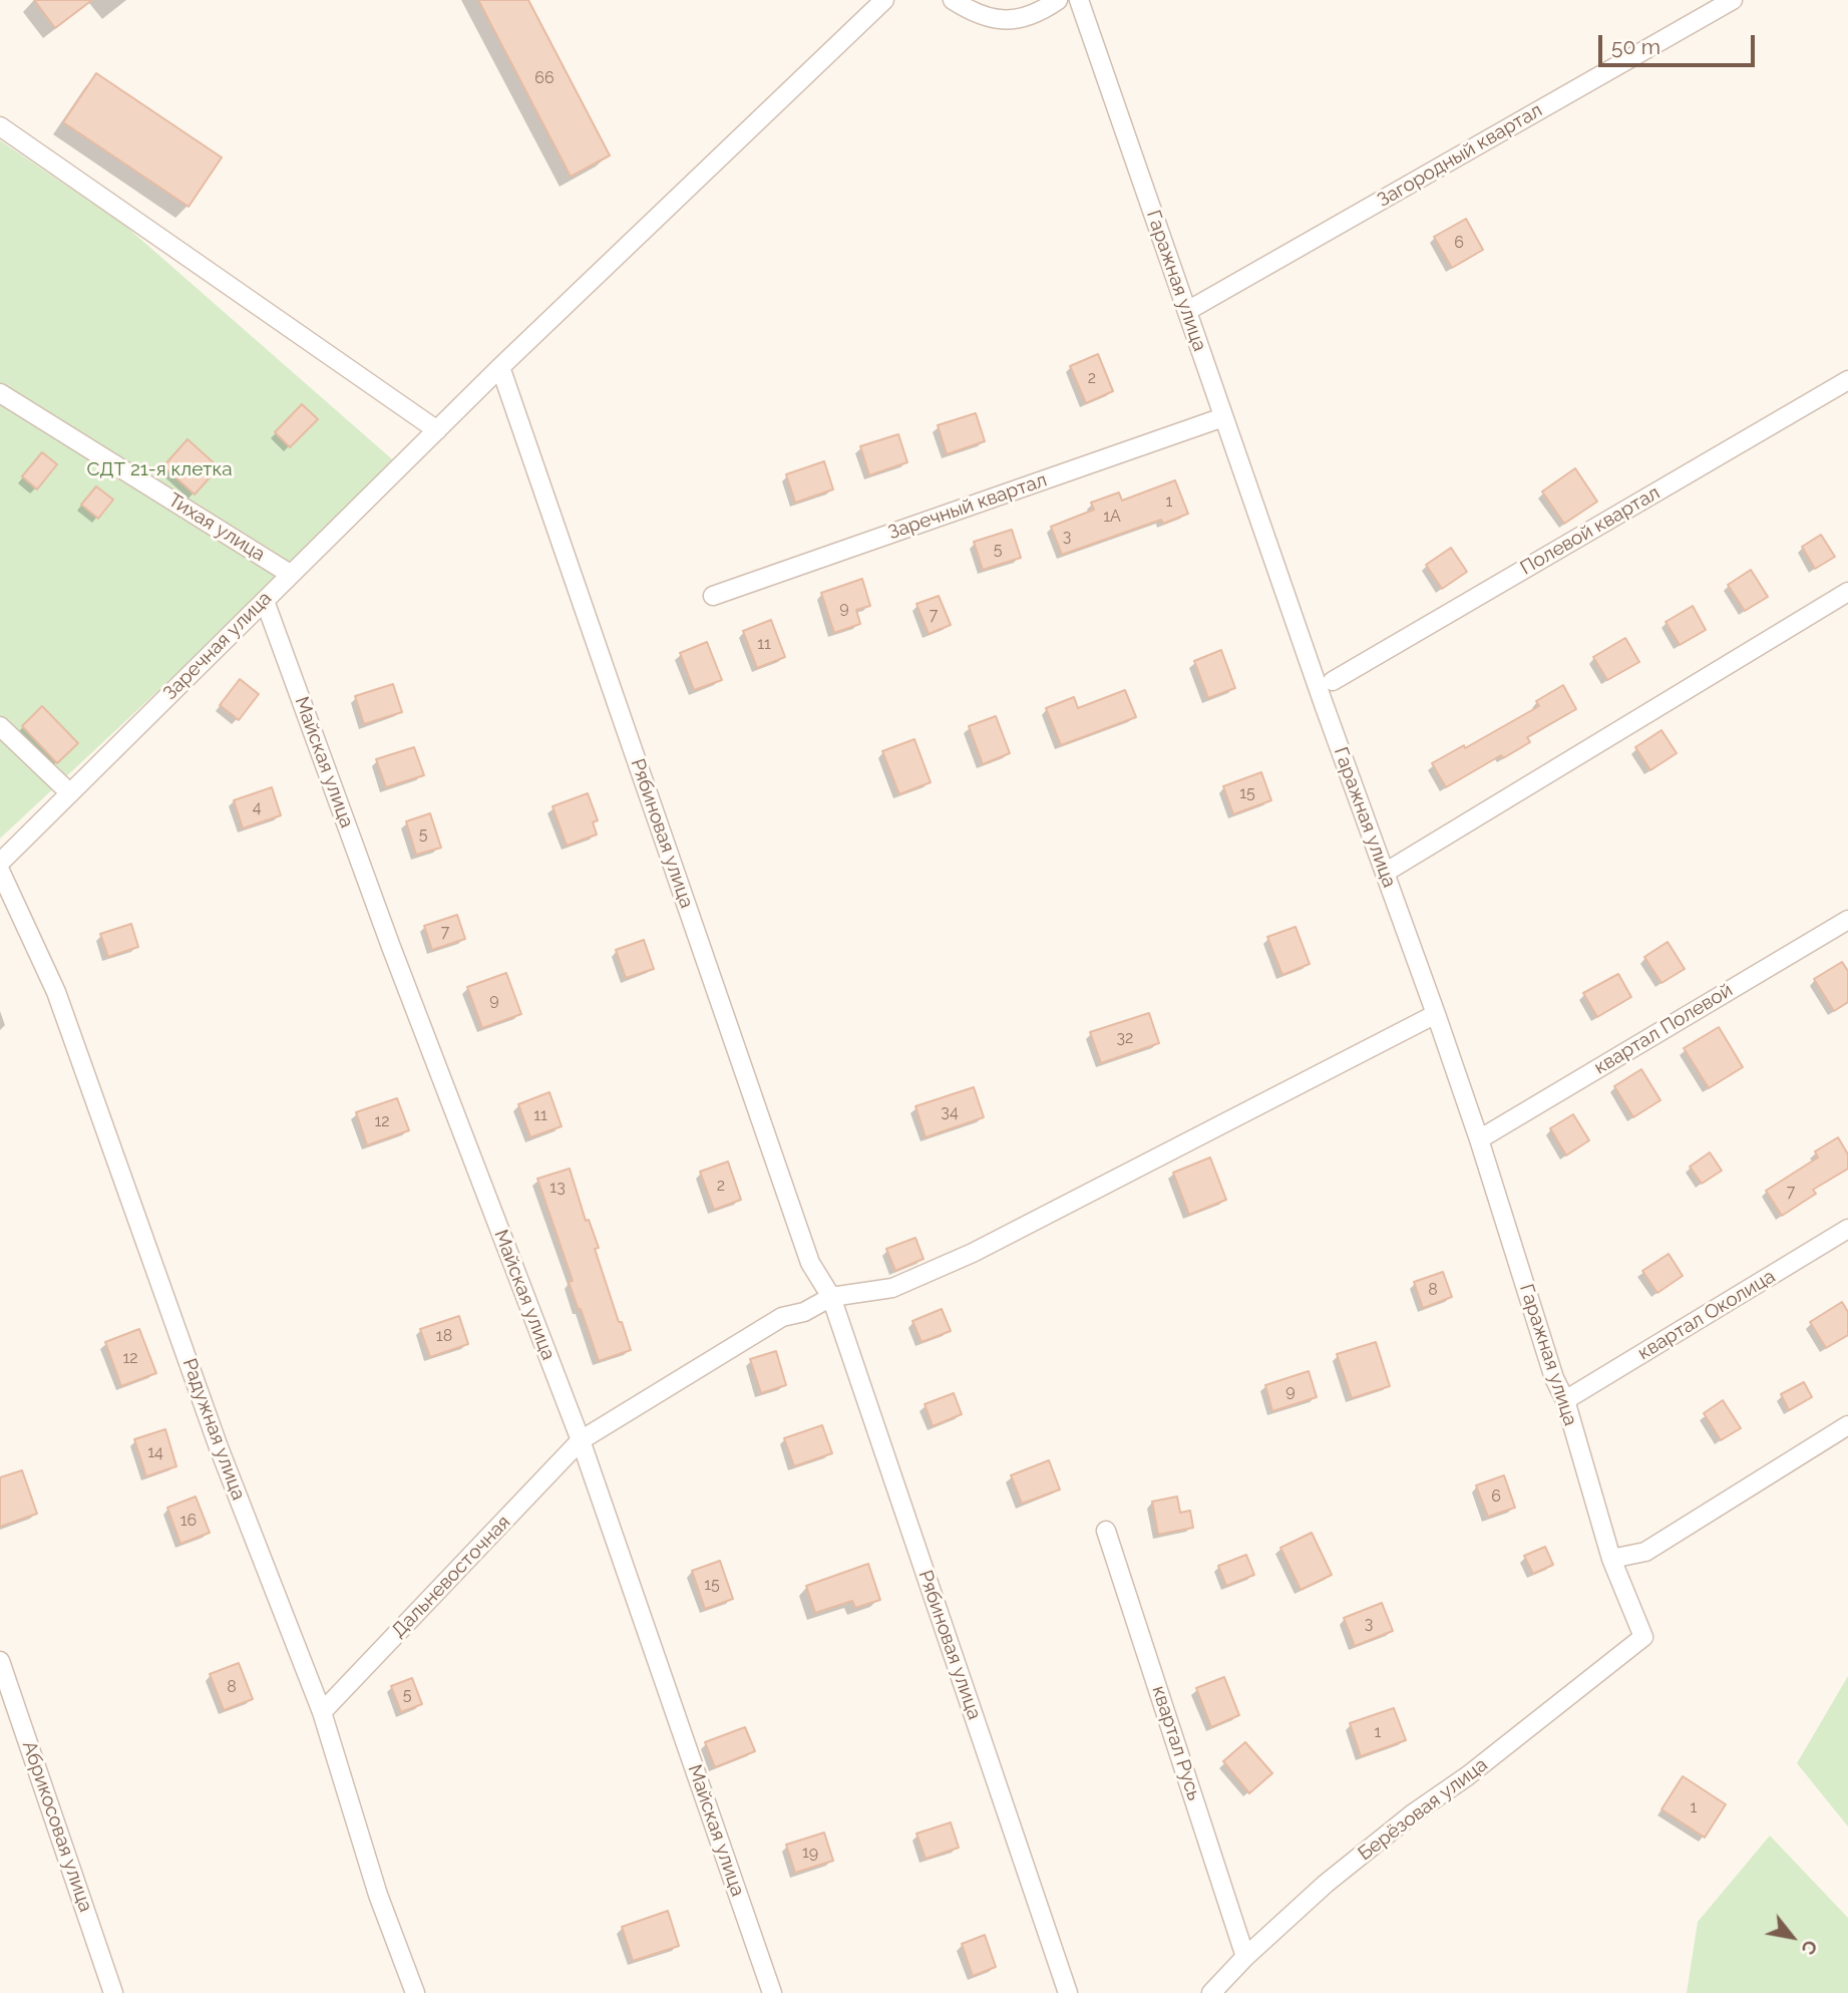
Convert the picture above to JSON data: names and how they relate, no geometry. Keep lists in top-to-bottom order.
{
  "streets": {
    "street": [
      "Загородный квартал",
      "Гаражная улица",
      "Заречный квартал",
      "Тихая улица",
      "Полевой квартал",
      "Заречная улица",
      "Майская улица",
      "Рябиновая улица",
      "квартал Полевой",
      "квартал Околица",
      "Радужная улица",
      "Дальневосточная",
      "квартал Русь",
      "Берёзовая улица",
      "Абрикосовая улица"
    ]
  },
  "crossings": [
    ["Загородный квартал", "Гаражная улица"],
    ["Гаражная улица", "Заречный квартал"],
    ["Гаражная улица", "квартал Полевой"],
    ["Гаражная улица", "квартал Околица"],
    ["Гаражная улица", "Берёзовая улица"],
    ["Тихая улица", "Заречная улица"],
    ["Заречная улица", "Майская улица"],
    ["Заречная улица", "Рябиновая улица"],
    ["Майская улица", "Дальневосточная"],
    ["Радужная улица", "Дальневосточная"],
    ["квартал Русь", "Берёзовая улица"]
  ],
  "parks": ["СДТ 21-я клетка"],
  "house_numbers": [
    "66",
    "6",
    "2",
    "1",
    "1А",
    "3",
    "5",
    "9",
    "7",
    "11",
    "15",
    "4",
    "5",
    "7",
    "9",
    "32",
    "34",
    "11",
    "12",
    "2",
    "13",
    "7",
    "8",
    "18",
    "12",
    "9",
    "14",
    "6",
    "16",
    "15",
    "3",
    "8",
    "5",
    "1",
    "1",
    "19"
  ],
  "scale_bar": "50 m",
  "north": "bottom right"
}
